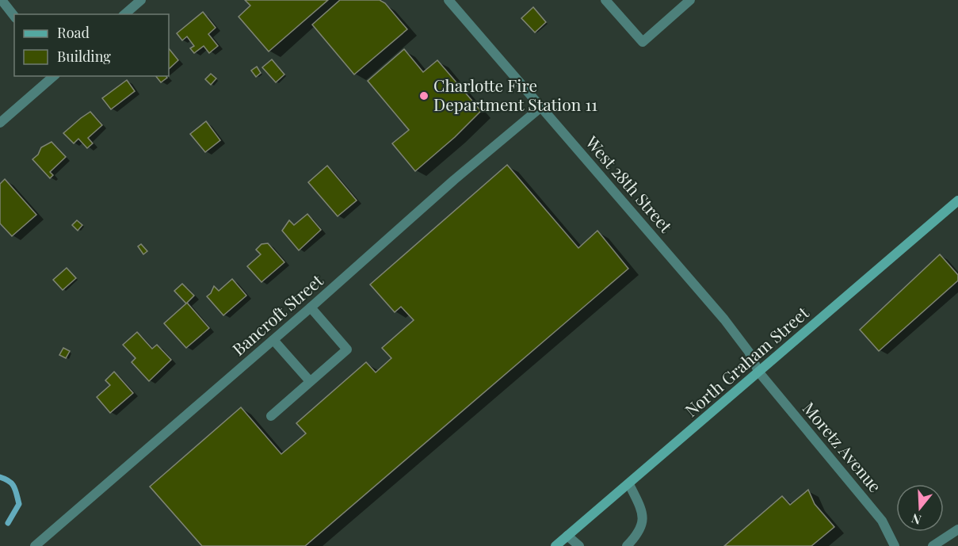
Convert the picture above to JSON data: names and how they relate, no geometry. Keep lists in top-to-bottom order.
{
  "streets": {
    "main road": ["North Graham Street"],
    "street": ["West 28th Street", "Bancroft Street", "Moretz Avenue"]
  },
  "crossings": [
    ["West 28th Street", "Bancroft Street"],
    ["West 28th Street", "North Graham Street"],
    ["West 28th Street", "Moretz Avenue"],
    ["North Graham Street", "Moretz Avenue"]
  ],
  "places": ["Charlotte Fire Department Station 11"],
  "legend": ["Road", "Building"],
  "north": "bottom"
}
